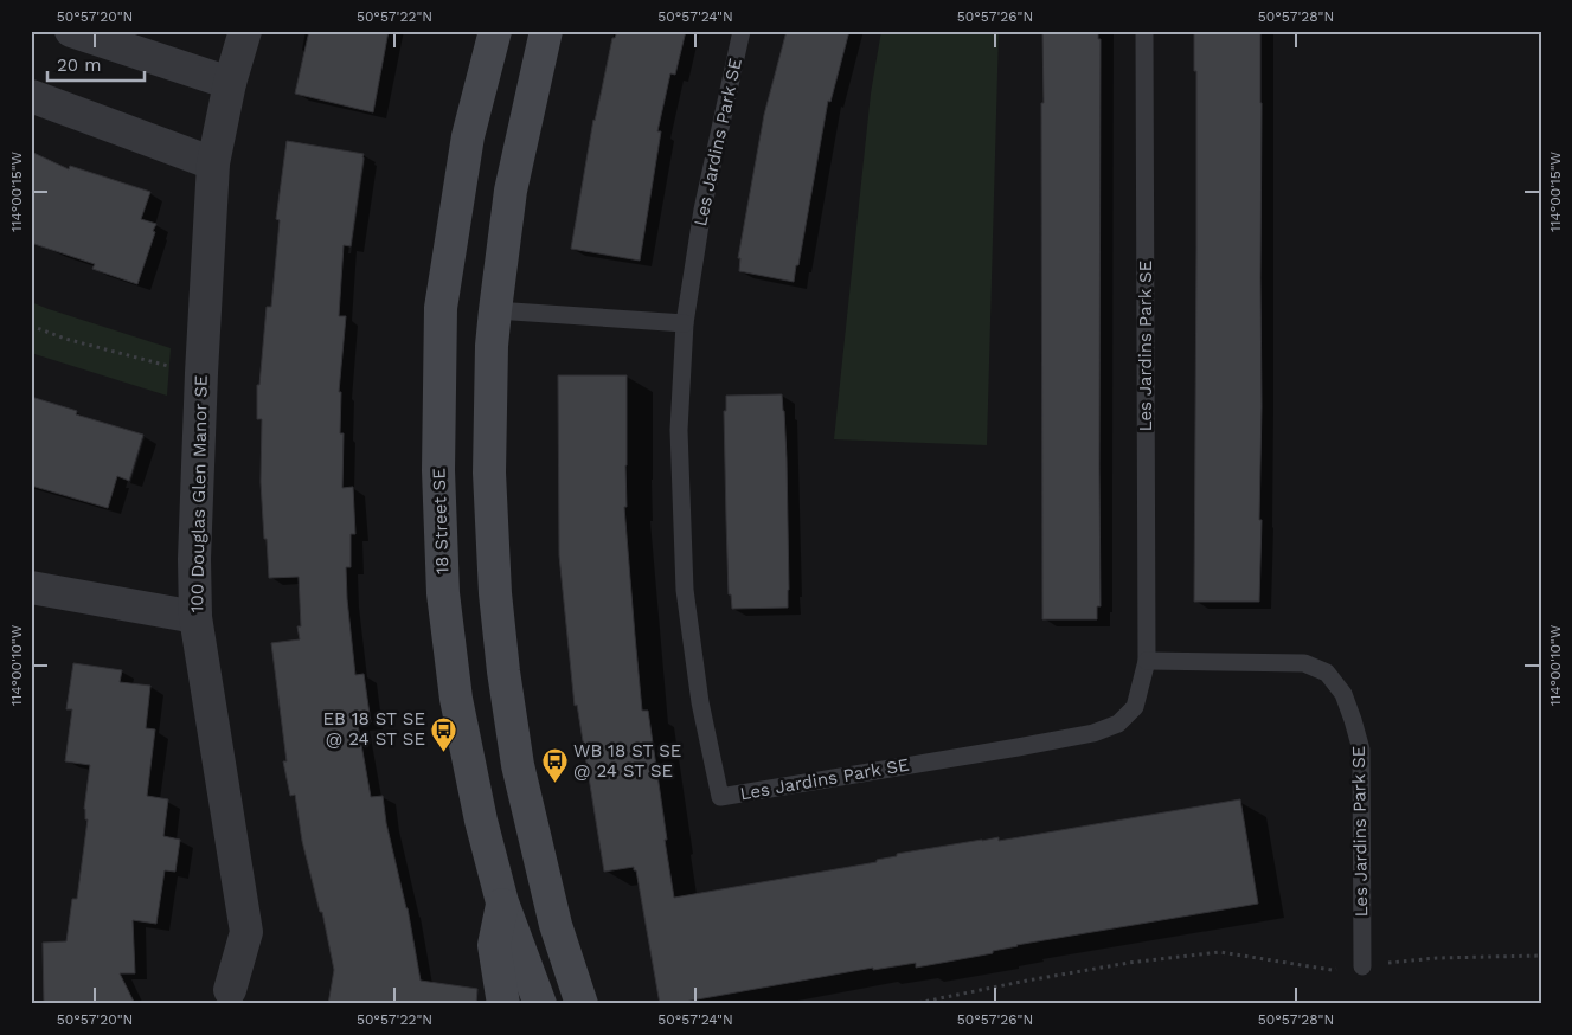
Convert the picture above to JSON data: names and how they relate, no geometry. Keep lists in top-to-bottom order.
{
  "streets": {
    "main road": ["18 Street SE"],
    "street": ["100 Douglas Glen Manor SE"],
    "lane": ["Les Jardins Park SE"]
  },
  "places": {
    "bus stop": ["EB 18 ST SE @ 24 ST SE", "WB 18 ST SE @ 24 ST SE"]
  },
  "scale_bar": "20 m",
  "coordinates": [
    "50°57'20\"N",
    "50°57'22\"N",
    "50°57'24\"N",
    "50°57'26\"N",
    "50°57'28\"N",
    "114°00'15\"W",
    "114°00'10\"W"
  ]
}
